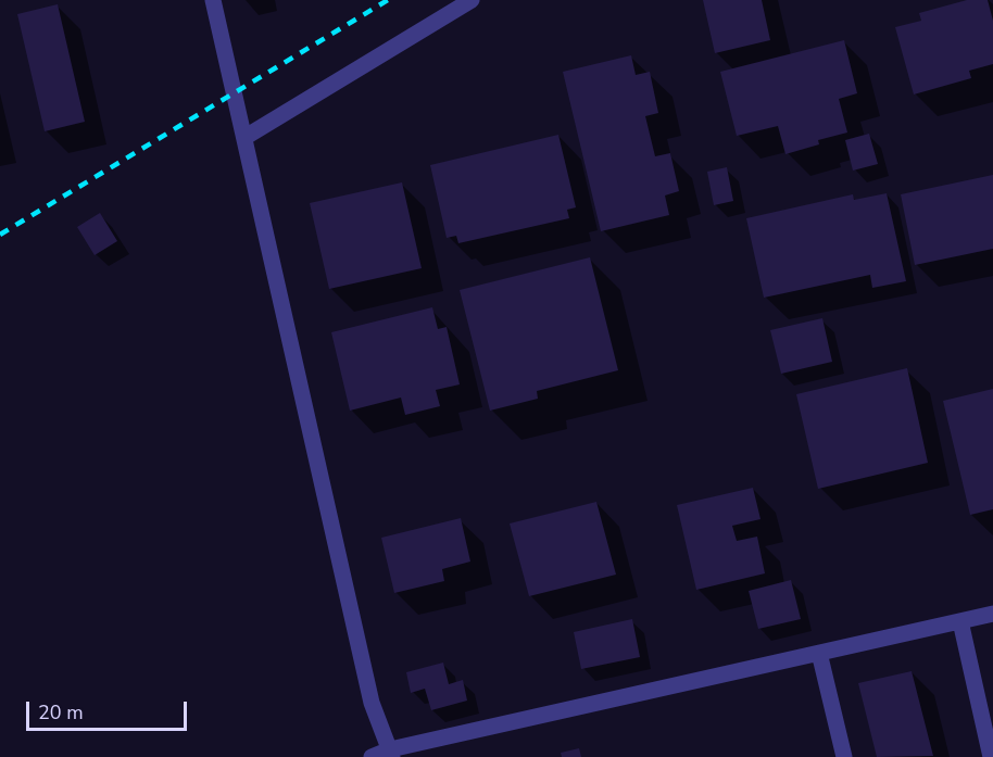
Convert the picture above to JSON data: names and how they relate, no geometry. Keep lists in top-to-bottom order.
{
  "scale_bar": "20 m"
}
